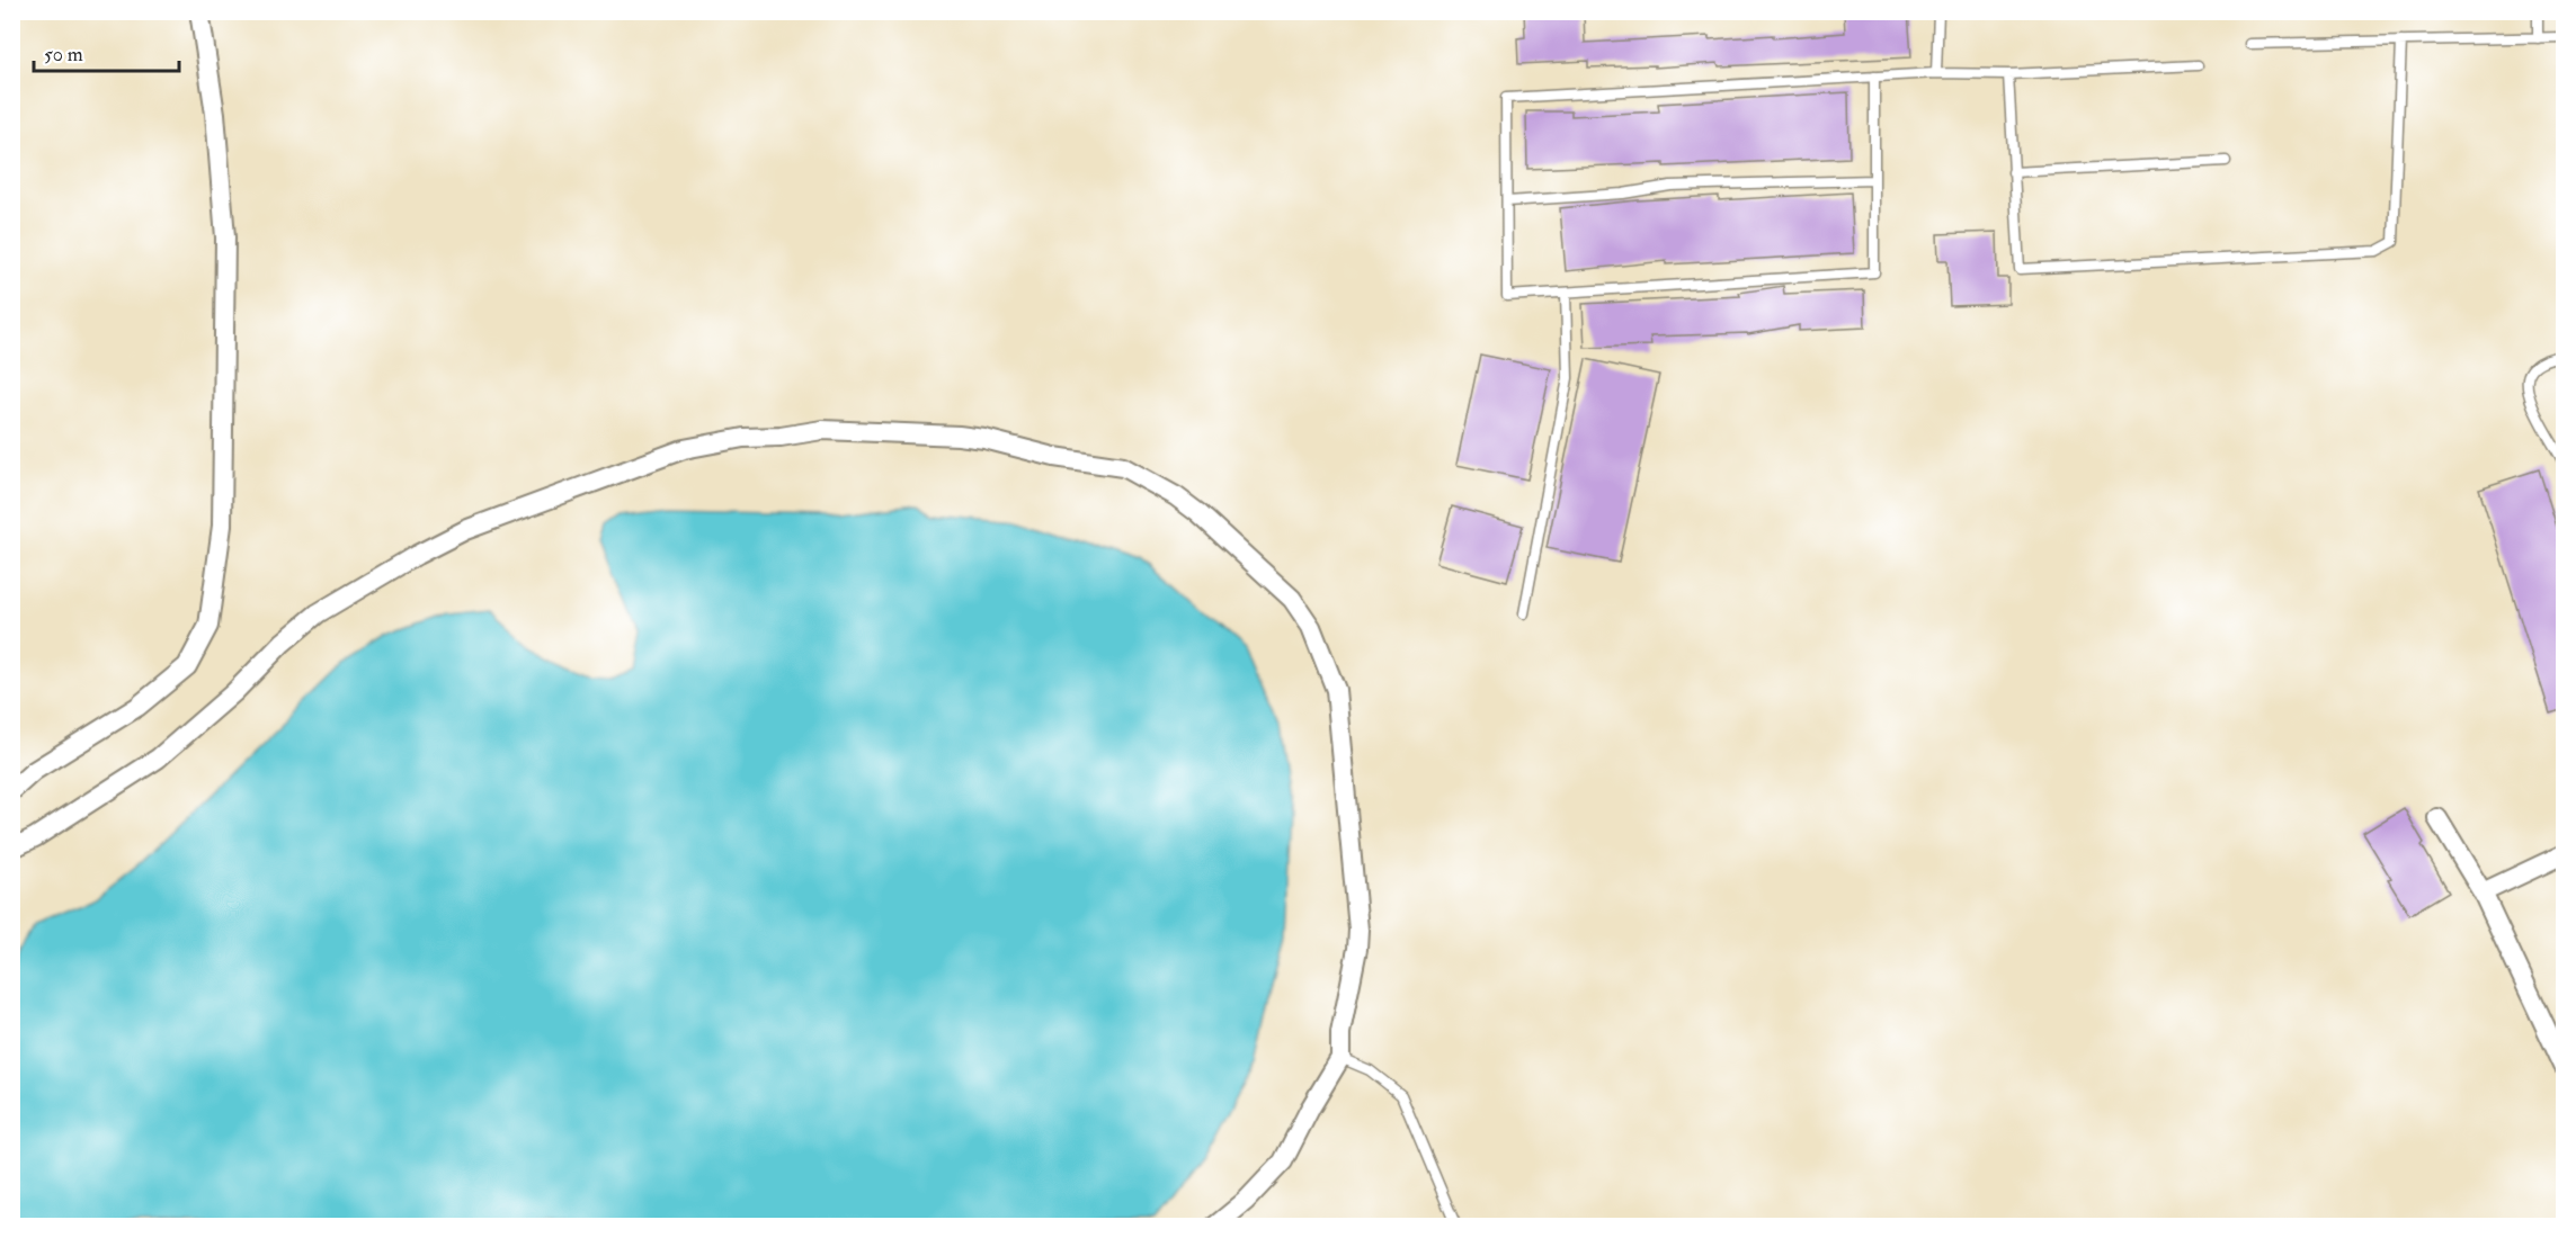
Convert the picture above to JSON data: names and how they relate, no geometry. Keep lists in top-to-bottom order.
{
  "scale_bar": "50 m"
}
